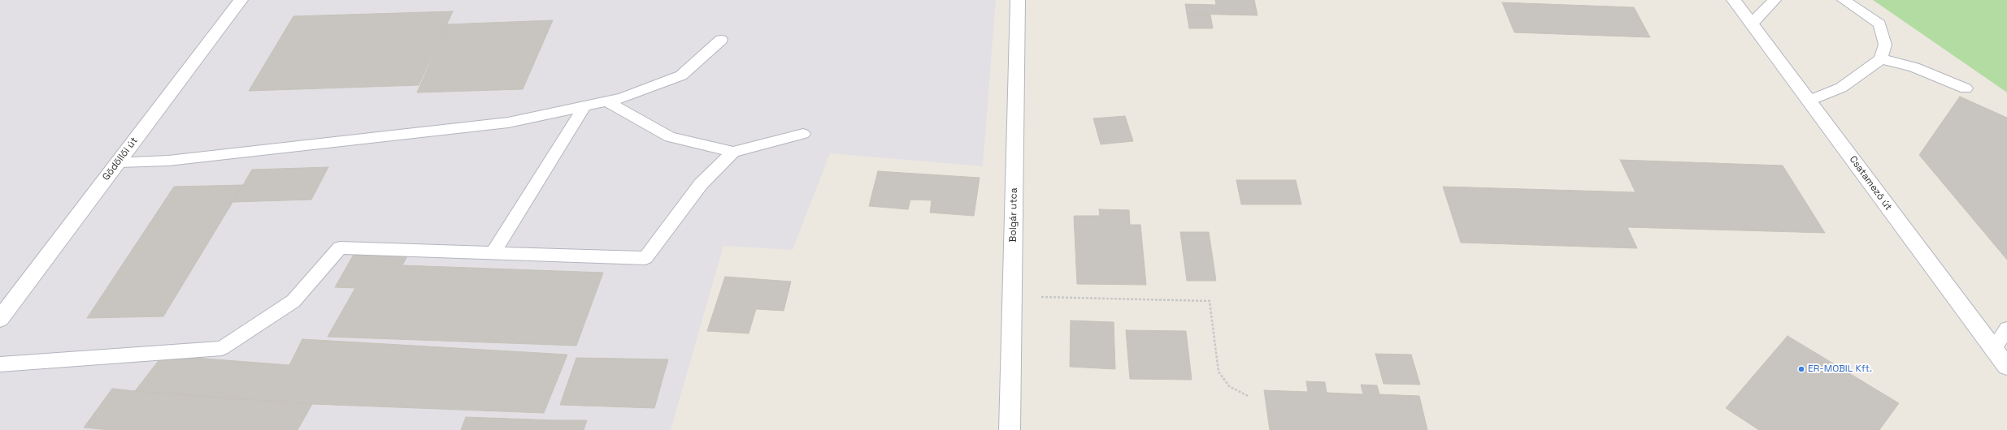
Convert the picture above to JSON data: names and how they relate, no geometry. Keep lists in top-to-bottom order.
{
  "streets": {
    "street": ["Gödöllői út", "Csatamező út", "Bolgár utca"]
  },
  "places": ["ER-MOBIL Kft."]
}
